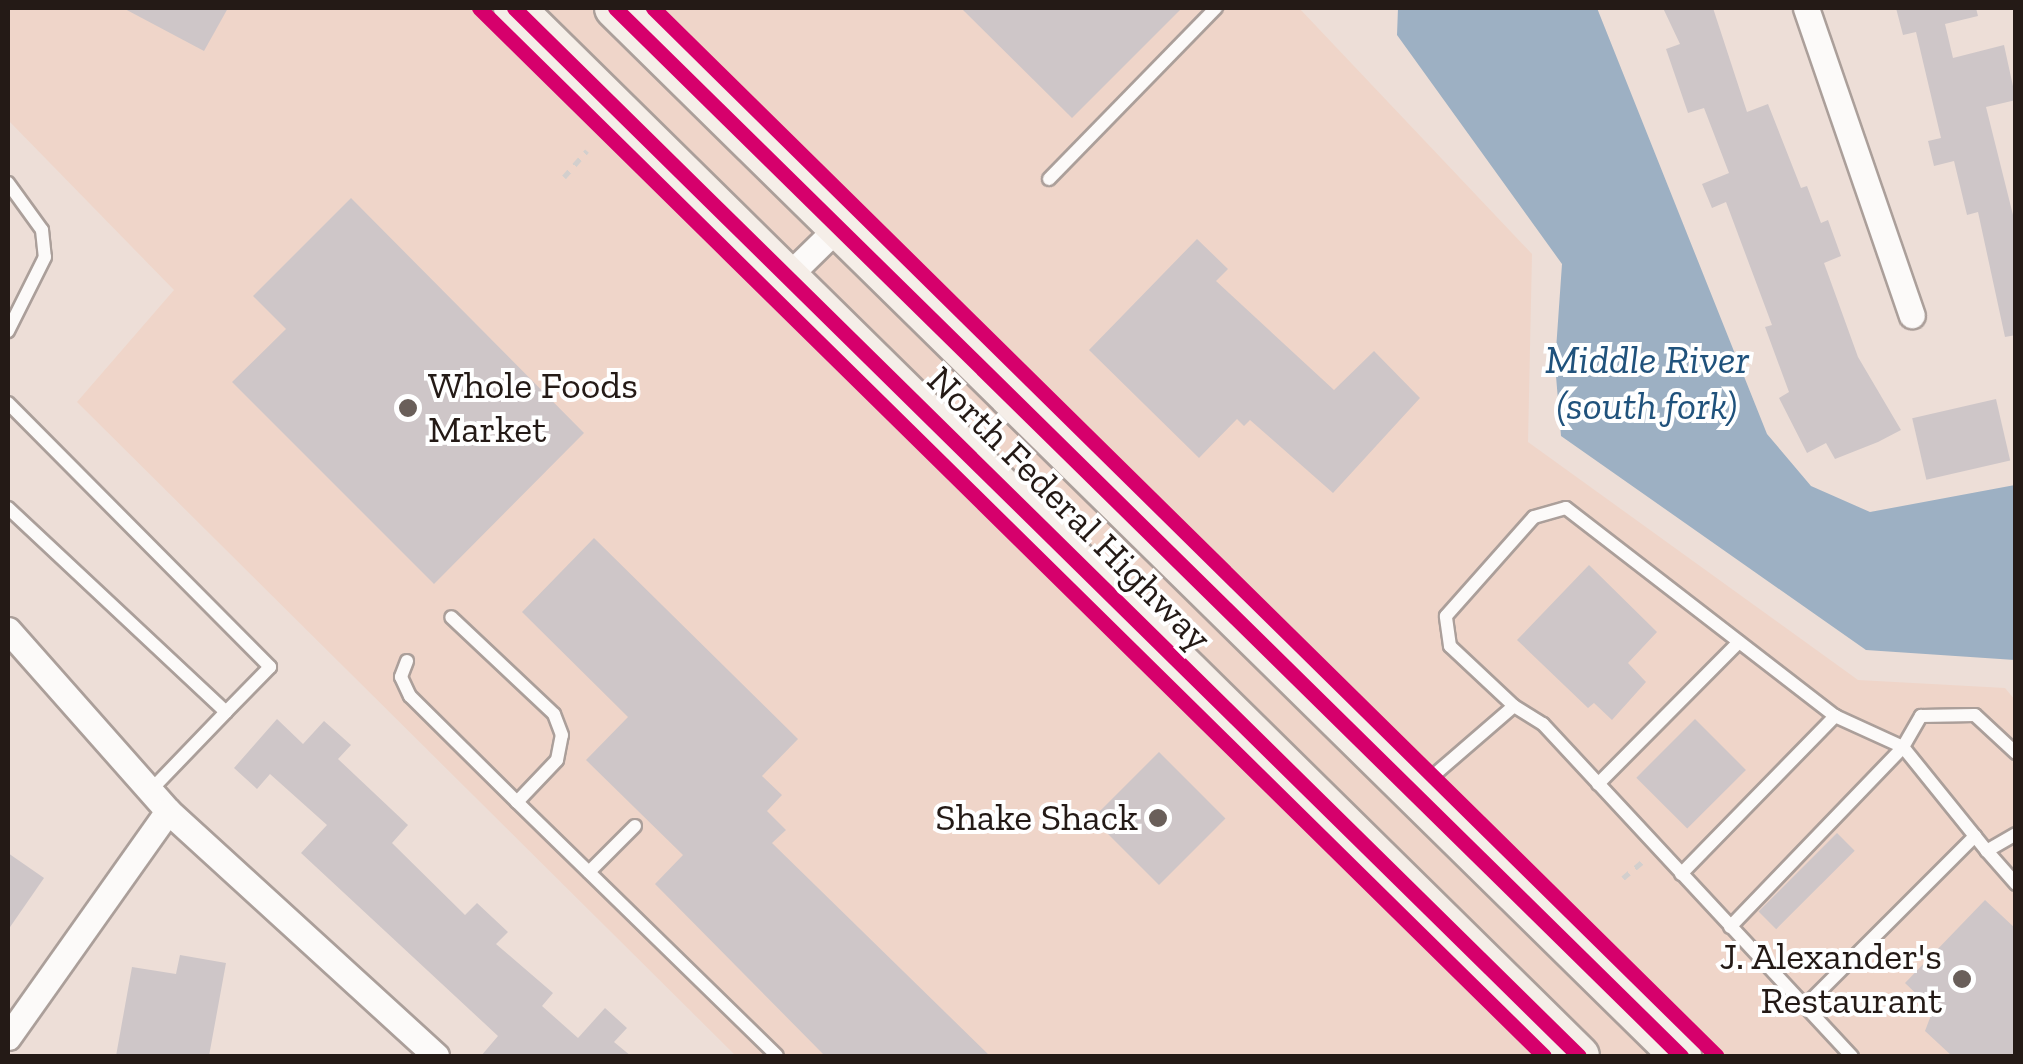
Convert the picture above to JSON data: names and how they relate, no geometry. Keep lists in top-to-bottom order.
{
  "streets": {
    "main road": ["North Federal Highway"]
  },
  "water": ["Middle River (south fork)"],
  "places": ["Whole Foods Market", "Shake Shack", "J. Alexander's Restaurant"]
}
